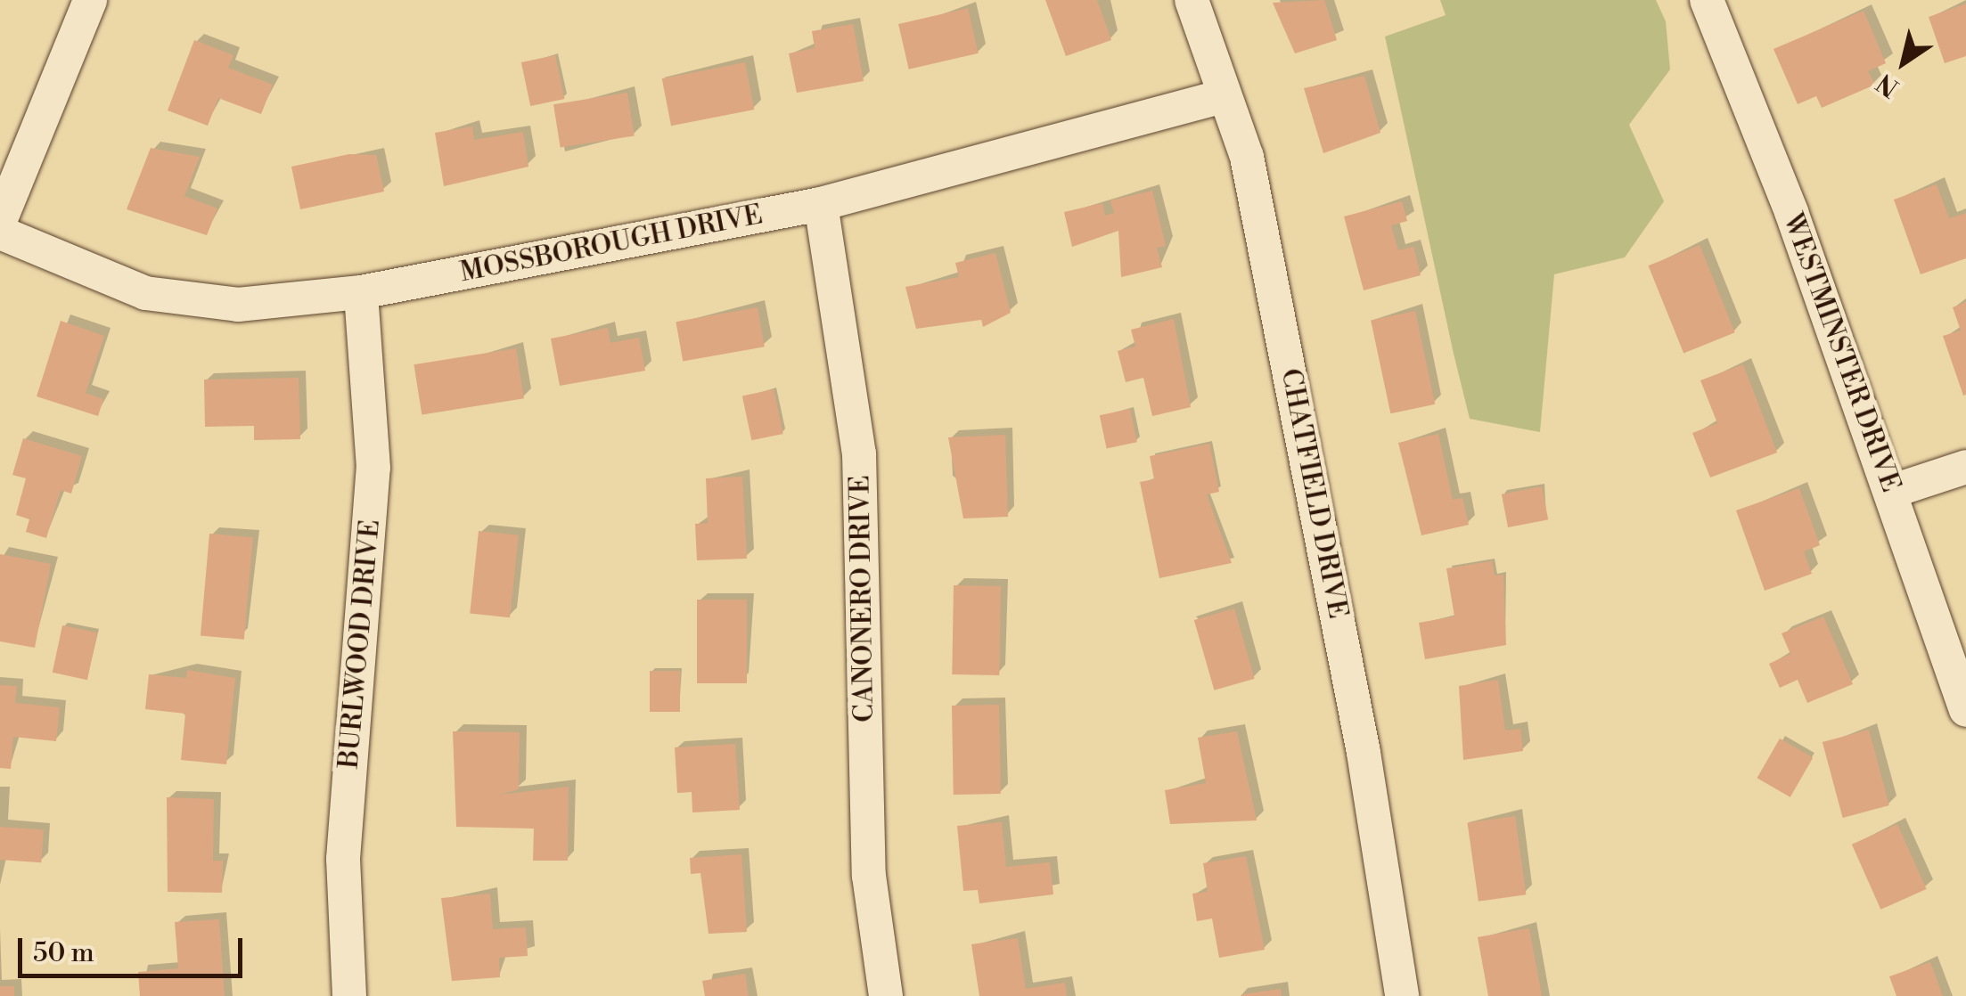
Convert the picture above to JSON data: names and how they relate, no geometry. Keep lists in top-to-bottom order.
{
  "streets": {
    "street": [
      "MOSSBOROUGH DRIVE",
      "WESTMINSTER DRIVE",
      "CHATFIELD DRIVE",
      "CANONERO DRIVE",
      "BURLWOOD DRIVE"
    ]
  },
  "crossings": [
    ["MOSSBOROUGH DRIVE", "CHATFIELD DRIVE"],
    ["MOSSBOROUGH DRIVE", "CANONERO DRIVE"],
    ["MOSSBOROUGH DRIVE", "BURLWOOD DRIVE"]
  ],
  "scale_bar": "50 m",
  "north": "bottom left"
}
